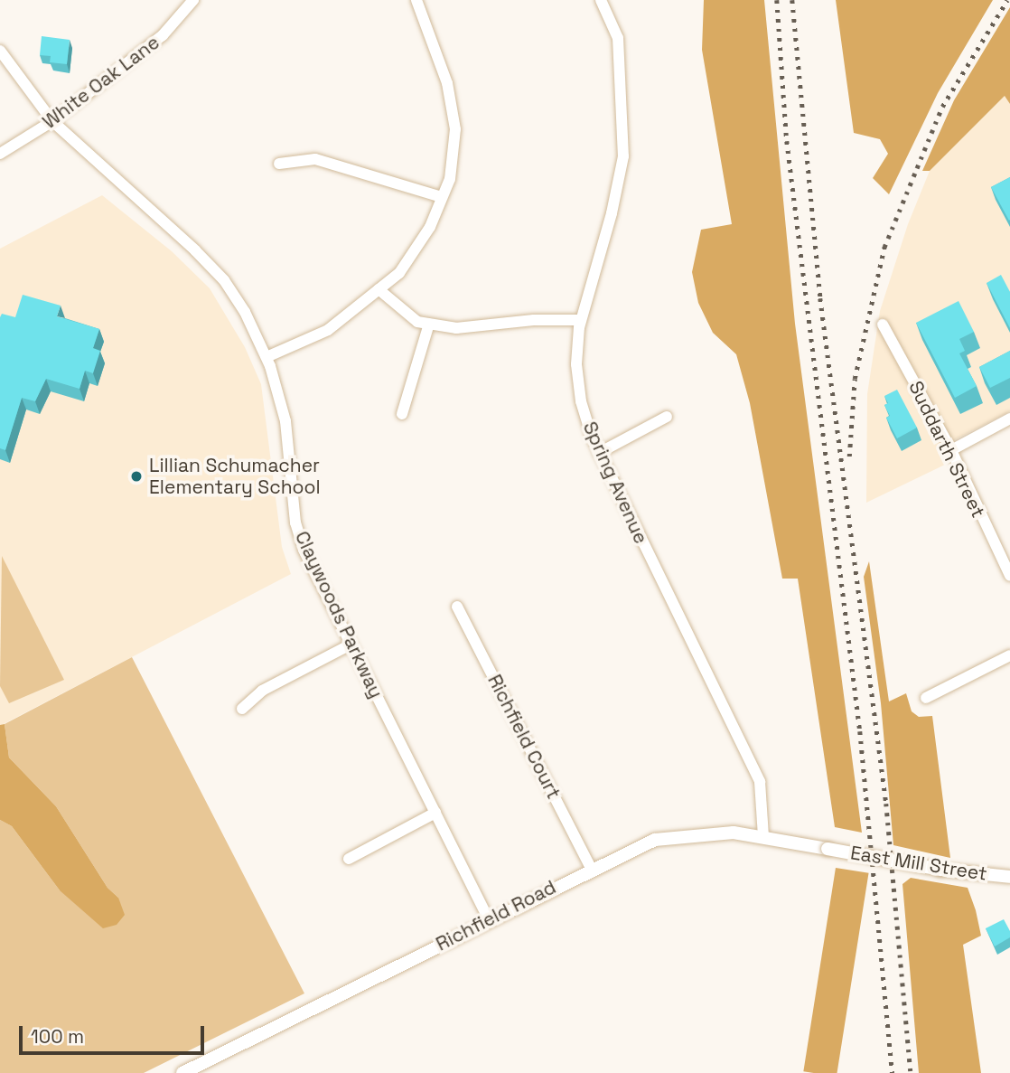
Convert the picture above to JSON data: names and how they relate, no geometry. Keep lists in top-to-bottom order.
{
  "streets": {
    "street": [
      "White Oak Lane",
      "Suddarth Street",
      "Spring Avenue",
      "Claywoods Parkway",
      "Richfield Court",
      "East Mill Street",
      "Richfield Road"
    ]
  },
  "crossings": [
    ["White Oak Lane", "Claywoods Parkway"],
    ["Spring Avenue", "Richfield Road"],
    ["Claywoods Parkway", "Richfield Road"],
    ["Richfield Court", "Richfield Road"],
    ["East Mill Street", "Richfield Road"]
  ],
  "places": ["Lillian Schumacher Elementary School"],
  "scale_bar": "100 m"
}
